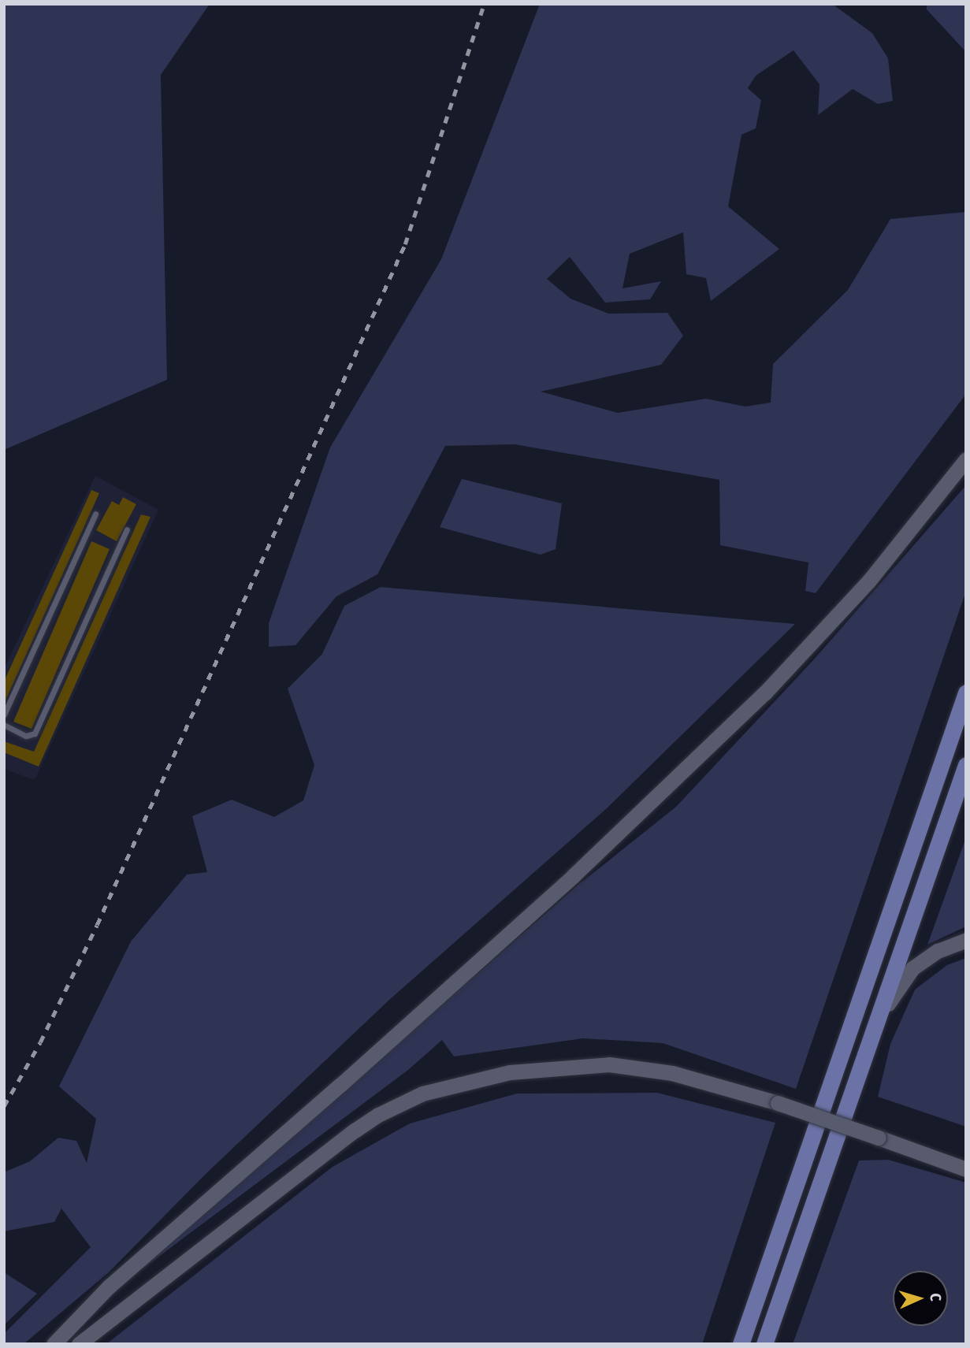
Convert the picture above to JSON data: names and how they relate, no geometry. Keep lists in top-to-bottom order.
{
  "north": "right"
}
